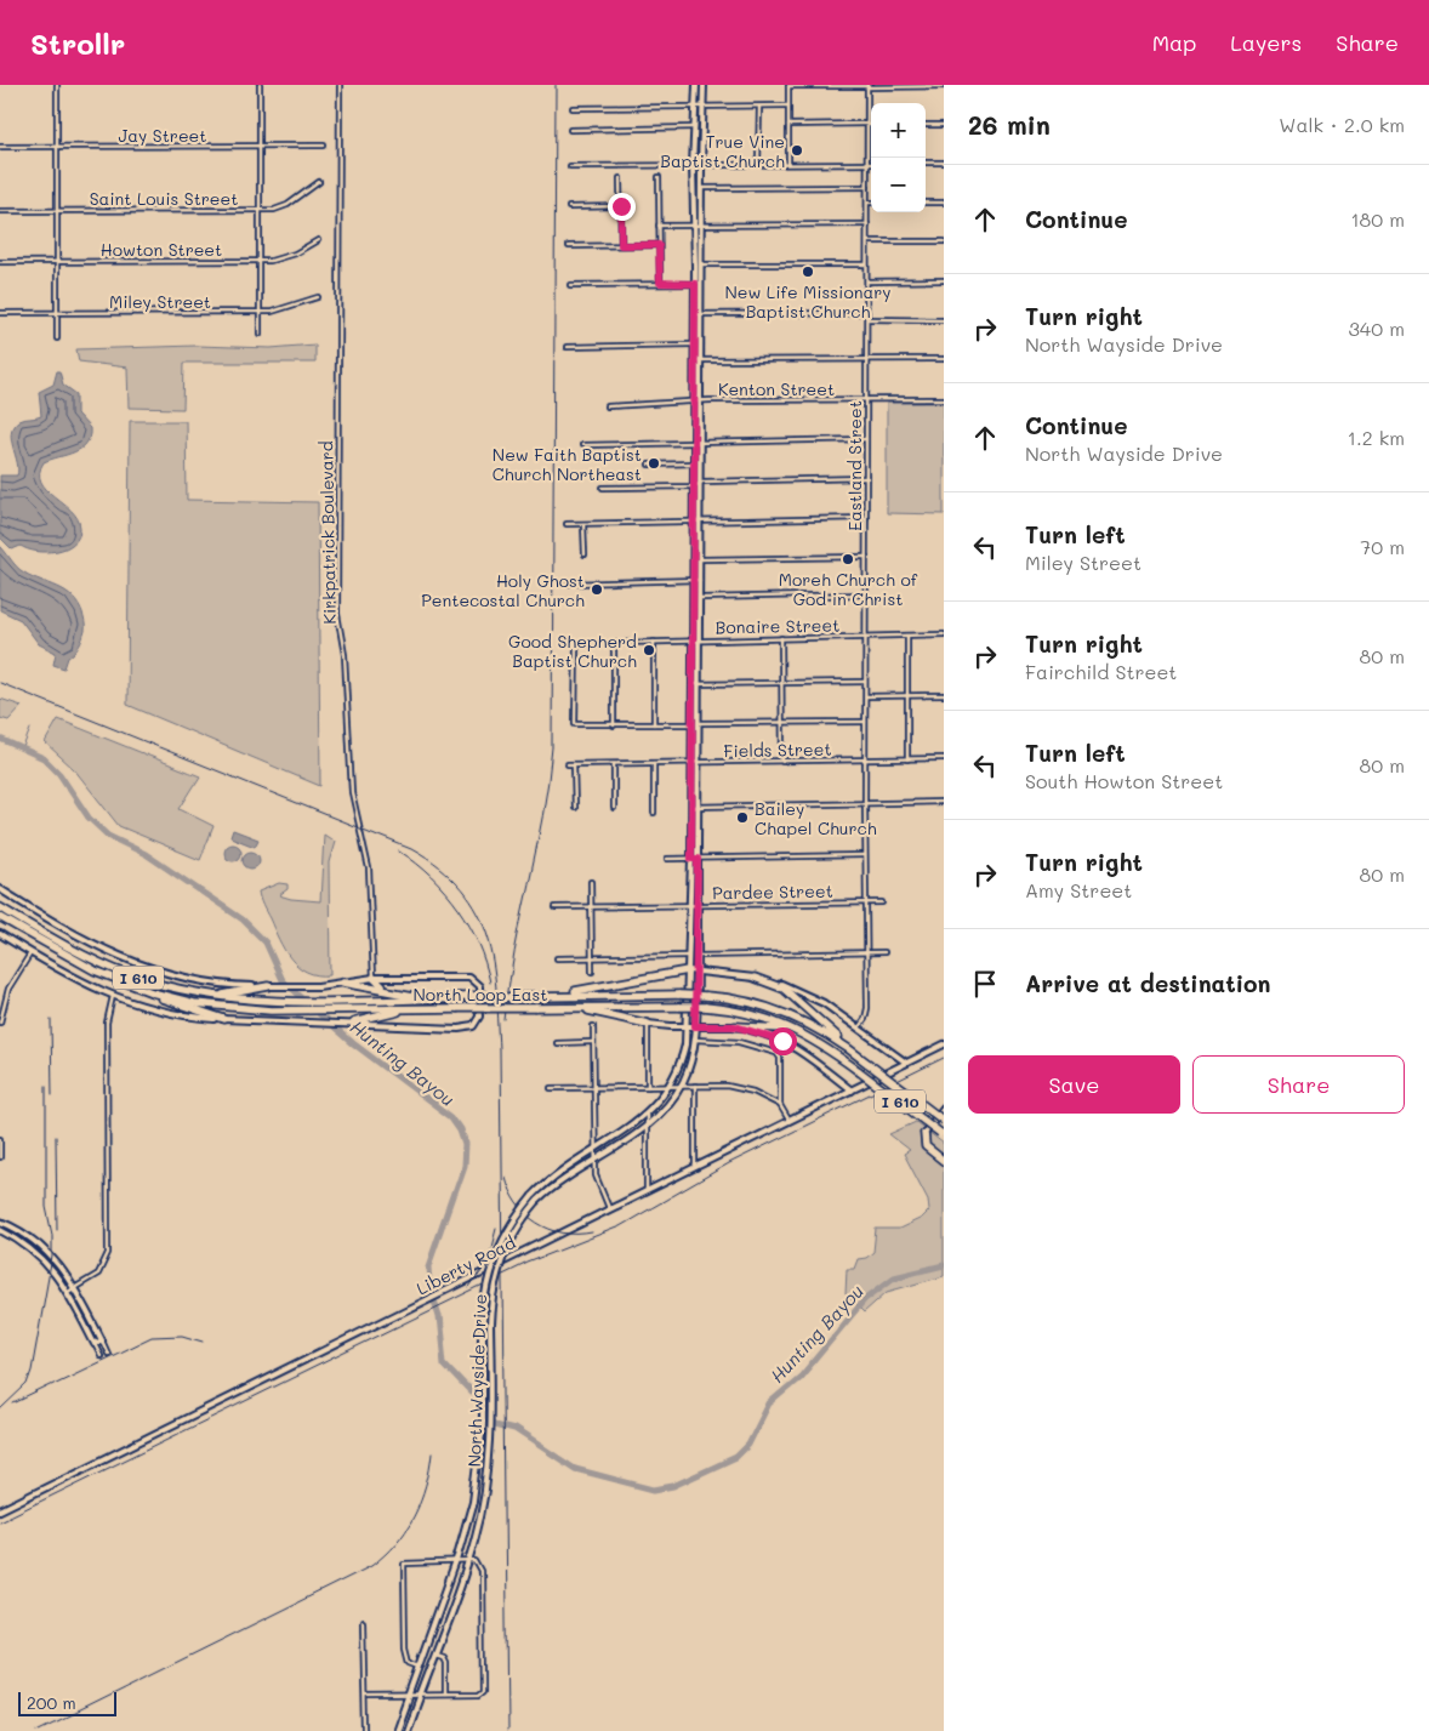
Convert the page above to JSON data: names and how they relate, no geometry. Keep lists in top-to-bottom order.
{
  "streets": {
    "highway": ["I 610", "North Loop East"],
    "main road": ["Liberty Road", "North Wayside Drive"],
    "street": [
      "Jay Street",
      "Saint Louis Street",
      "Howton Street",
      "Miley Street",
      "Kenton Street",
      "Eastland Street",
      "Kirkpatrick Boulevard",
      "Bonaire Street",
      "Fields Street",
      "Pardee Street"
    ]
  },
  "crossings": [
    ["Kenton Street", "Eastland Street"],
    ["Kenton Street", "North Wayside Drive"],
    ["Eastland Street", "Bonaire Street"],
    ["Eastland Street", "Fields Street"],
    ["Eastland Street", "Pardee Street"],
    ["Bonaire Street", "North Wayside Drive"],
    ["Fields Street", "North Wayside Drive"],
    ["Pardee Street", "North Wayside Drive"]
  ],
  "water": ["Hunting Bayou"],
  "places": [
    "True Vine Baptist Church",
    "New Life Missionary Baptist Church",
    "New Faith Baptist Church Northeast",
    "Moreh Church of God in Christ",
    "Holy Ghost Pentecostal Church",
    "Good Shepherd Baptist Church",
    "Bailey Chapel Church"
  ],
  "scale_bar": "200 m",
  "page": {
    "header": "Strollr",
    "nav": ["Map", "Layers", "Share"],
    "heading": ["26 min", "Walk · 2.0 km"],
    "map_buttons": ["+", "−"],
    "list": [
      ["Continue", "180 m"],
      ["Turn right", "North Wayside Drive", "340 m"],
      ["Continue", "North Wayside Drive", "1.2 km"],
      ["Turn left", "Miley Street", "70 m"],
      ["Turn right", "Fairchild Street", "80 m"],
      ["Turn left", "South Howton Street", "80 m"],
      ["Turn right", "Amy Street", "80 m"],
      "Arrive at destination"
    ],
    "buttons": ["Save", "Share"],
    "scale": "200 m"
  }
}
